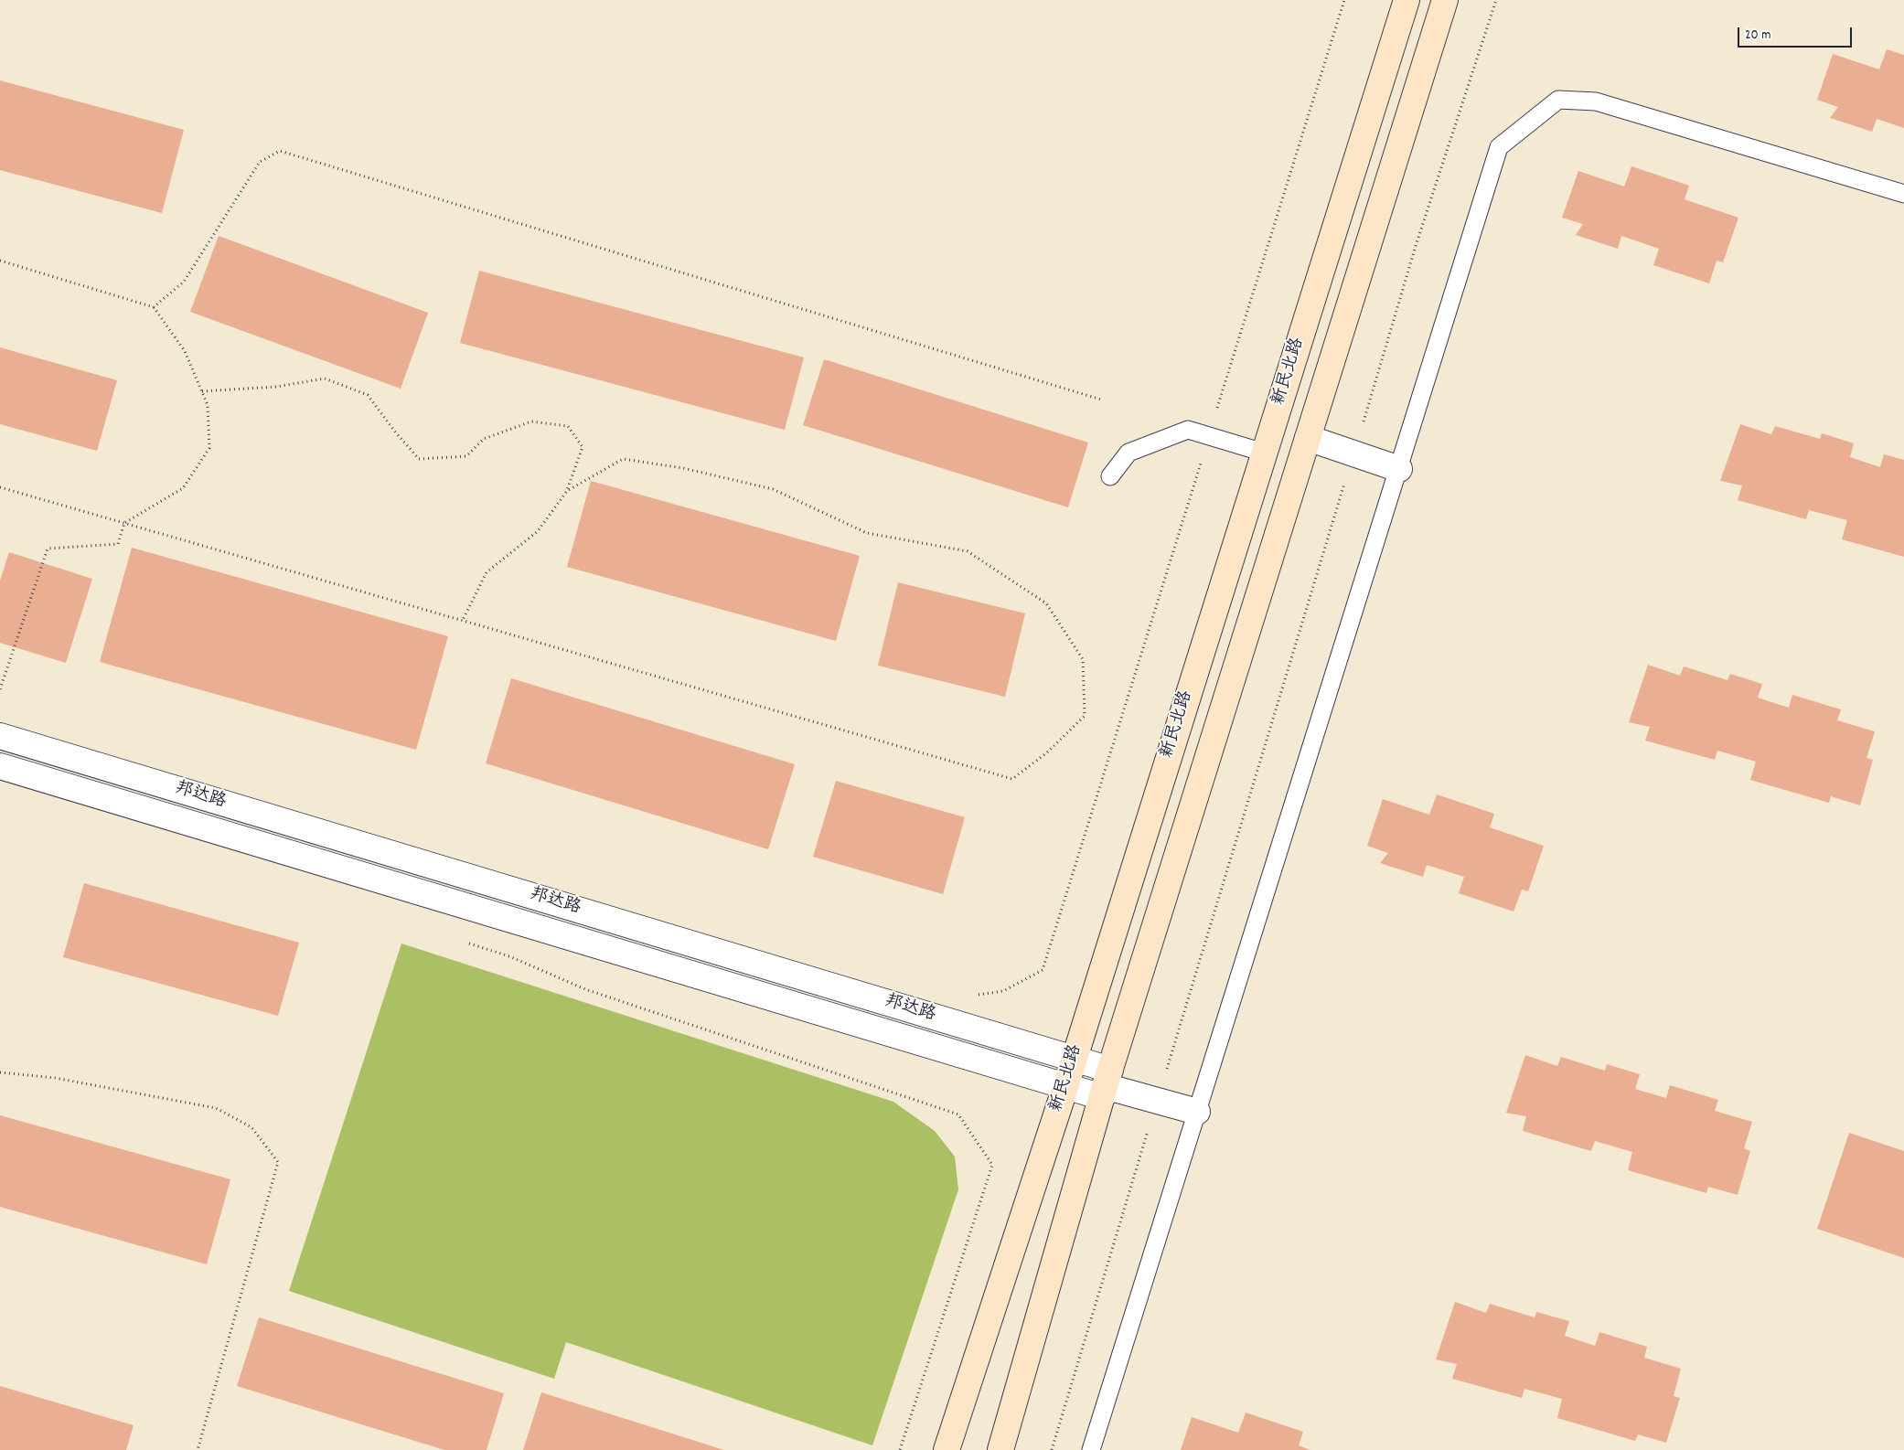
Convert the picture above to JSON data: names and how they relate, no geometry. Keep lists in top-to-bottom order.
{
  "streets": {
    "street": ["新民北路", "邦达路"]
  },
  "crossings": [
    ["新民北路", "邦达路"]
  ],
  "scale_bar": "20 m"
}
